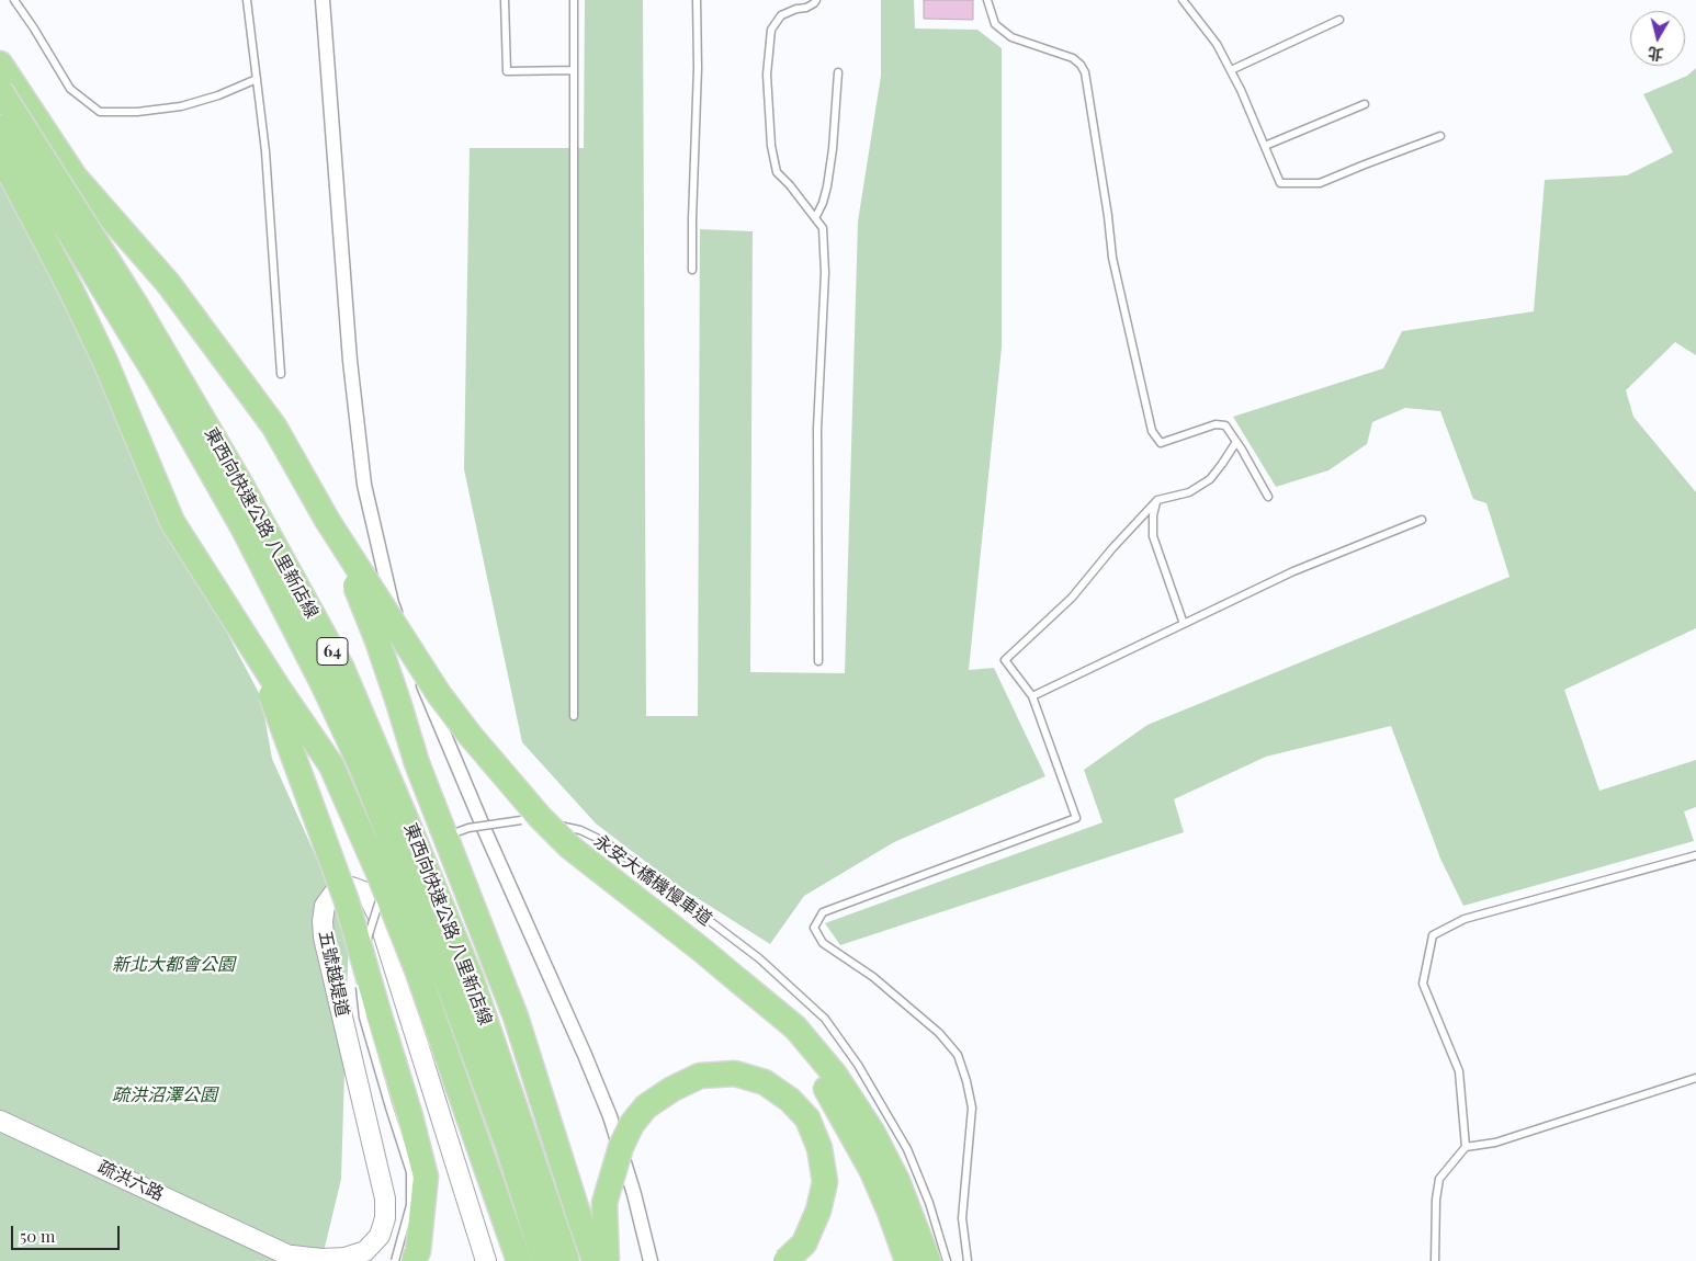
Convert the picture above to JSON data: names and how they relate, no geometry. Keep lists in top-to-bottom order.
{
  "streets": {
    "highway": ["東西向快速公路 八里新店線", "64"],
    "street": ["五號越堤道", "疏洪六路"],
    "lane": ["永安大橋機慢車道"]
  },
  "crossings": [
    ["五號越堤道", "疏洪六路"]
  ],
  "parks": ["新北大都會公園", "疏洪沼澤公園"],
  "scale_bar": "50 m",
  "north": "bottom"
}
